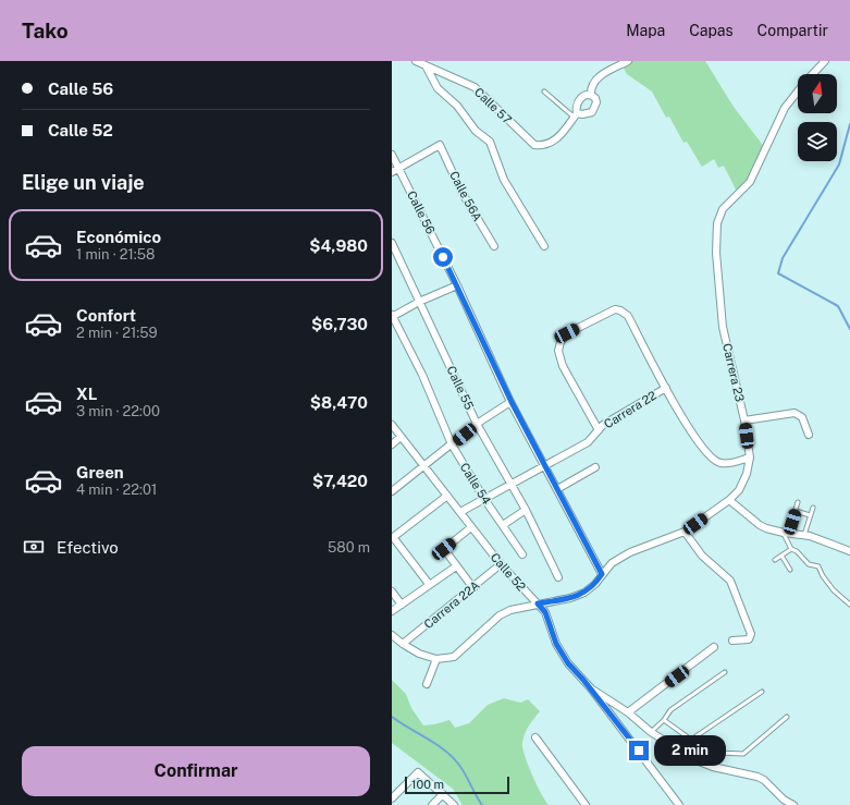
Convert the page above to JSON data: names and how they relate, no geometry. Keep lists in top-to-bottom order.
{
  "streets": {
    "street": [
      "Calle 57",
      "Calle 56A",
      "Calle 56",
      "Carrera 23",
      "Calle 55",
      "Carrera 22",
      "Calle 54",
      "Calle 52",
      "Carrera 22A"
    ]
  },
  "crossings": [
    ["Calle 56A", "Calle 56"],
    ["Calle 56", "Carrera 23"],
    ["Calle 56", "Carrera 22"],
    ["Carrera 23", "Calle 52"],
    ["Calle 55", "Carrera 22"],
    ["Carrera 22", "Calle 54"],
    ["Carrera 22", "Calle 52"],
    ["Calle 52", "Carrera 22A"]
  ],
  "scale_bar": "100 m",
  "north": "top",
  "page": {
    "header": "Tako",
    "nav": ["Mapa", "Capas", "Compartir"],
    "banner": ["Calle 56", "Calle 52"],
    "heading": "Elige un viaje",
    "list": [
      {
        "name": "Económico",
        "note": "1 min · 21:58",
        "value": "$4,980"
      },
      {
        "name": "Confort",
        "note": "2 min · 21:59",
        "value": "$6,730"
      },
      {
        "name": "XL",
        "note": "3 min · 22:00",
        "value": "$8,470"
      },
      {
        "name": "Green",
        "note": "4 min · 22:01",
        "value": "$7,420"
      }
    ],
    "pay": ["Efectivo", "580 m"],
    "bubble": "2 min",
    "buttons": "Confirmar",
    "scale": "100 m"
  }
}
